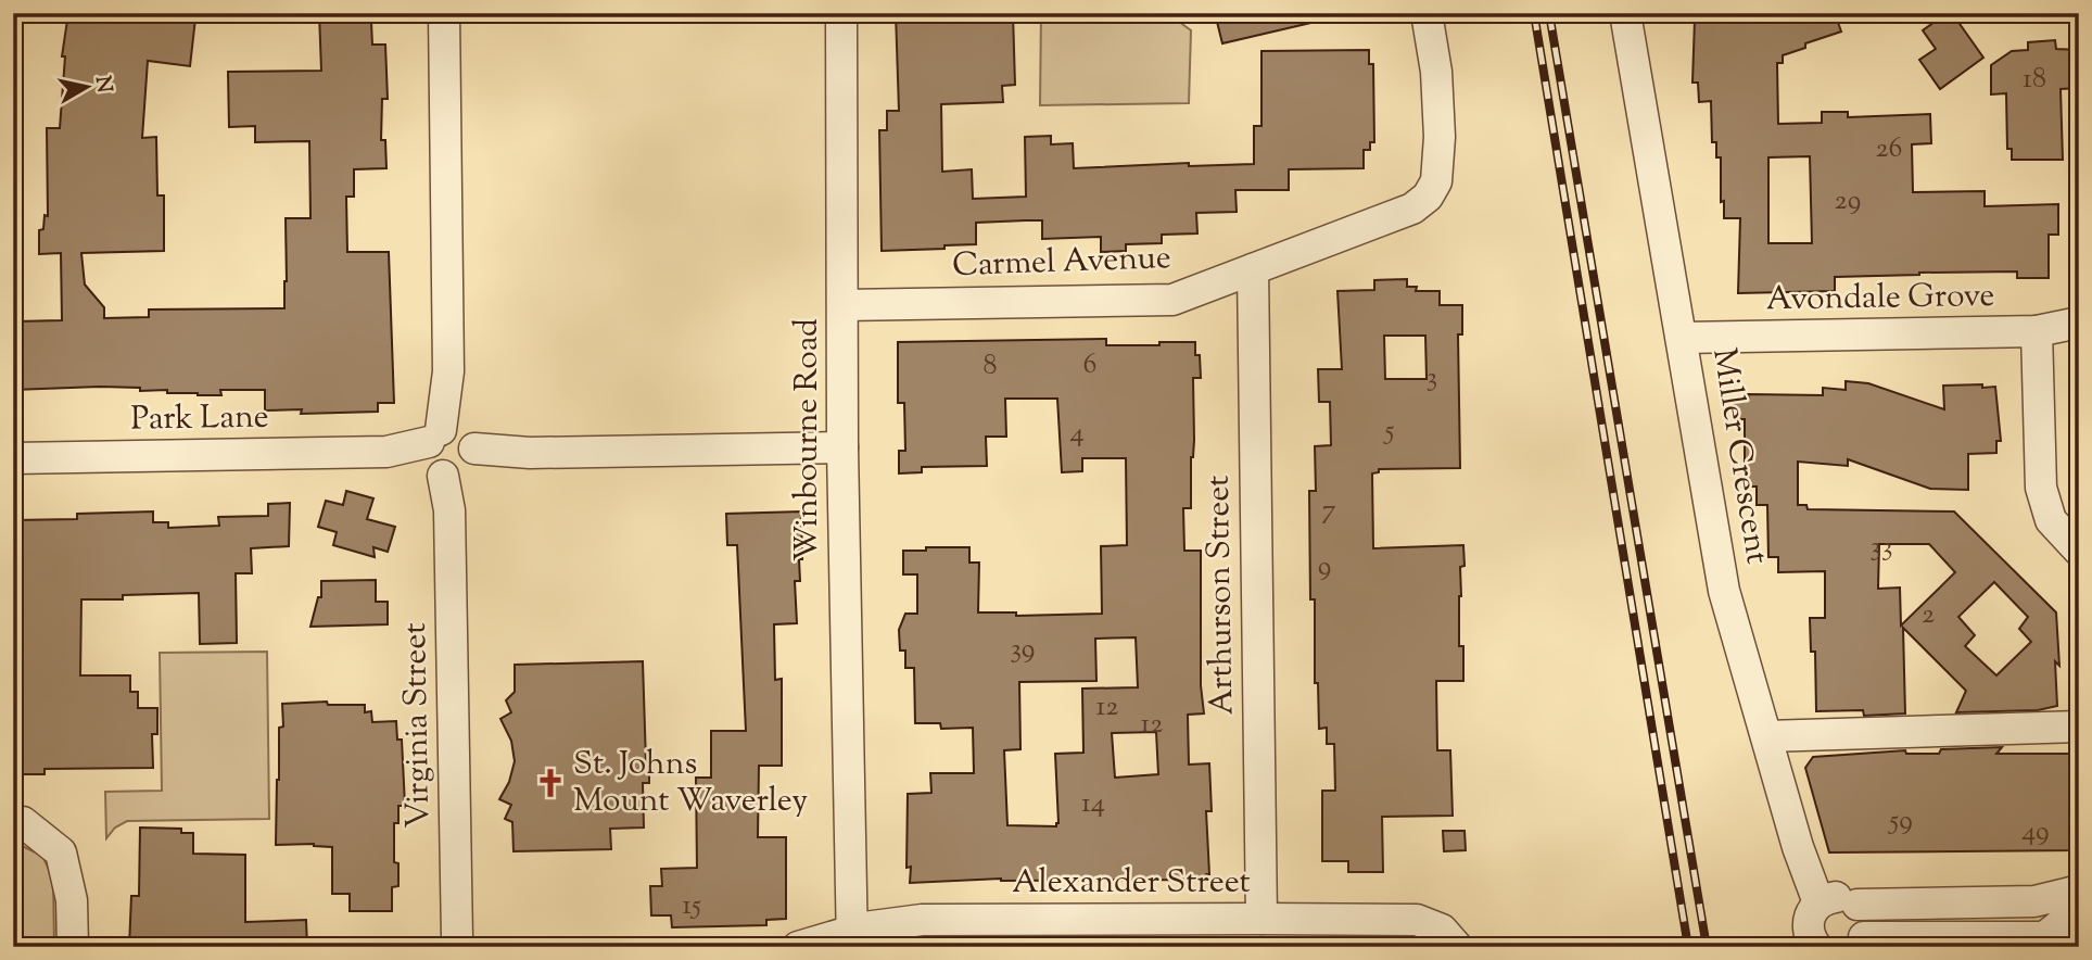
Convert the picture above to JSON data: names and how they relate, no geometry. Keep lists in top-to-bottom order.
{
  "streets": {
    "street": [
      "Carmel Avenue",
      "Avondale Grove",
      "Park Lane",
      "Winbourne Road",
      "Miller Crescent",
      "Arthurson Street",
      "Virginia Street",
      "Alexander Street"
    ]
  },
  "crossings": [
    ["Carmel Avenue", "Winbourne Road"],
    ["Carmel Avenue", "Arthurson Street"],
    ["Avondale Grove", "Miller Crescent"],
    ["Park Lane", "Winbourne Road"],
    ["Park Lane", "Virginia Street"],
    ["Winbourne Road", "Alexander Street"],
    ["Arthurson Street", "Alexander Street"]
  ],
  "places": {
    "church": ["St. Johns Mount Waverley"]
  },
  "house_numbers": [
    "18",
    "26",
    "29",
    "6",
    "8",
    "3",
    "5",
    "4",
    "7",
    "33",
    "9",
    "2",
    "39",
    "12",
    "12",
    "14",
    "59",
    "49",
    "15"
  ],
  "north": "right"
}
